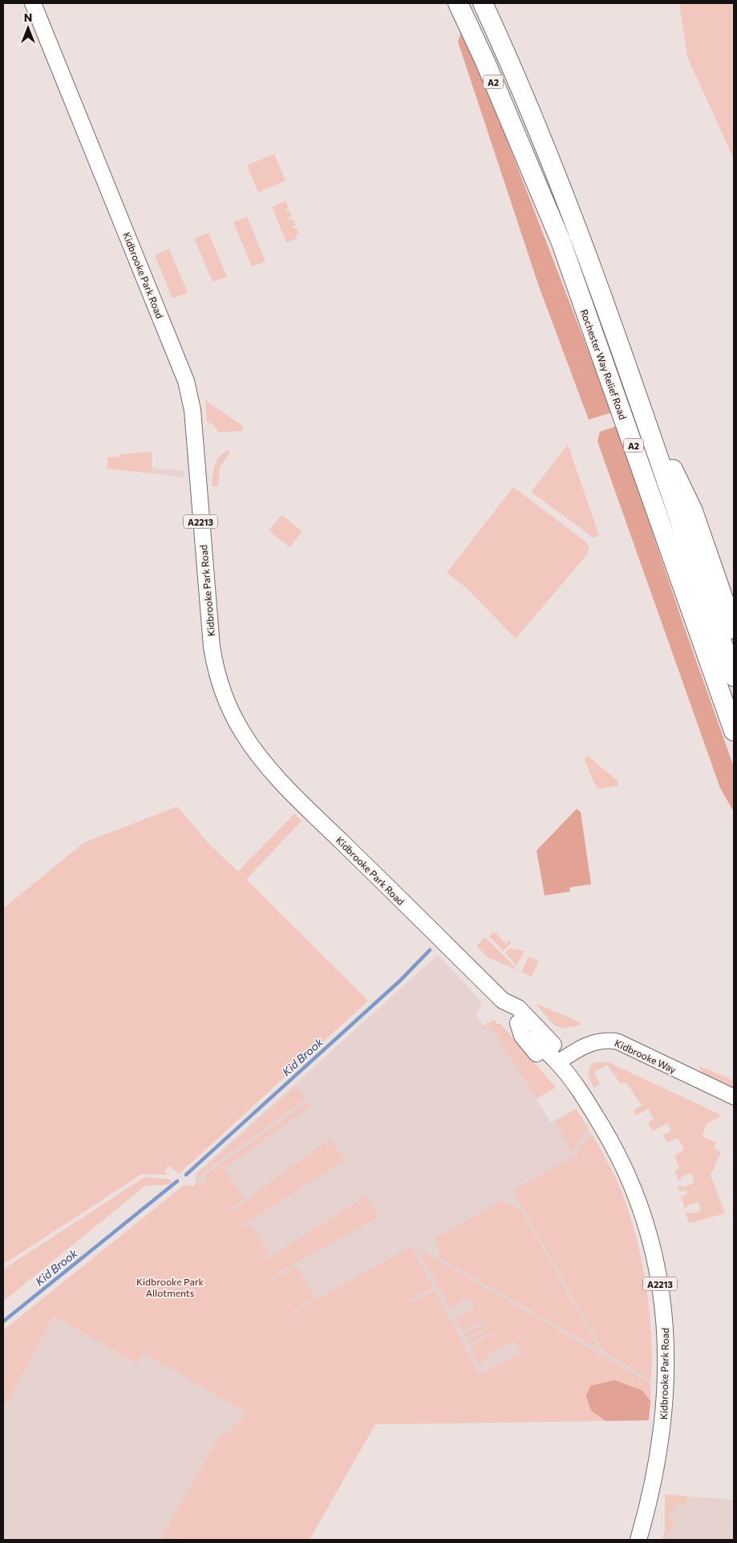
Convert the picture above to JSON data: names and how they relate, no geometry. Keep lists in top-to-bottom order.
{
  "streets": {
    "highway": ["A2", "Rochester Way Relief Road"],
    "main road": ["Kidbrooke Park Road", "A2213"],
    "street": ["Kidbrooke Way"]
  },
  "crossings": [
    ["Kidbrooke Park Road", "Kidbrooke Way"]
  ],
  "water": ["Kid Brook"],
  "parks": ["Kidbrooke Park Allotments"],
  "north": "top"
}
